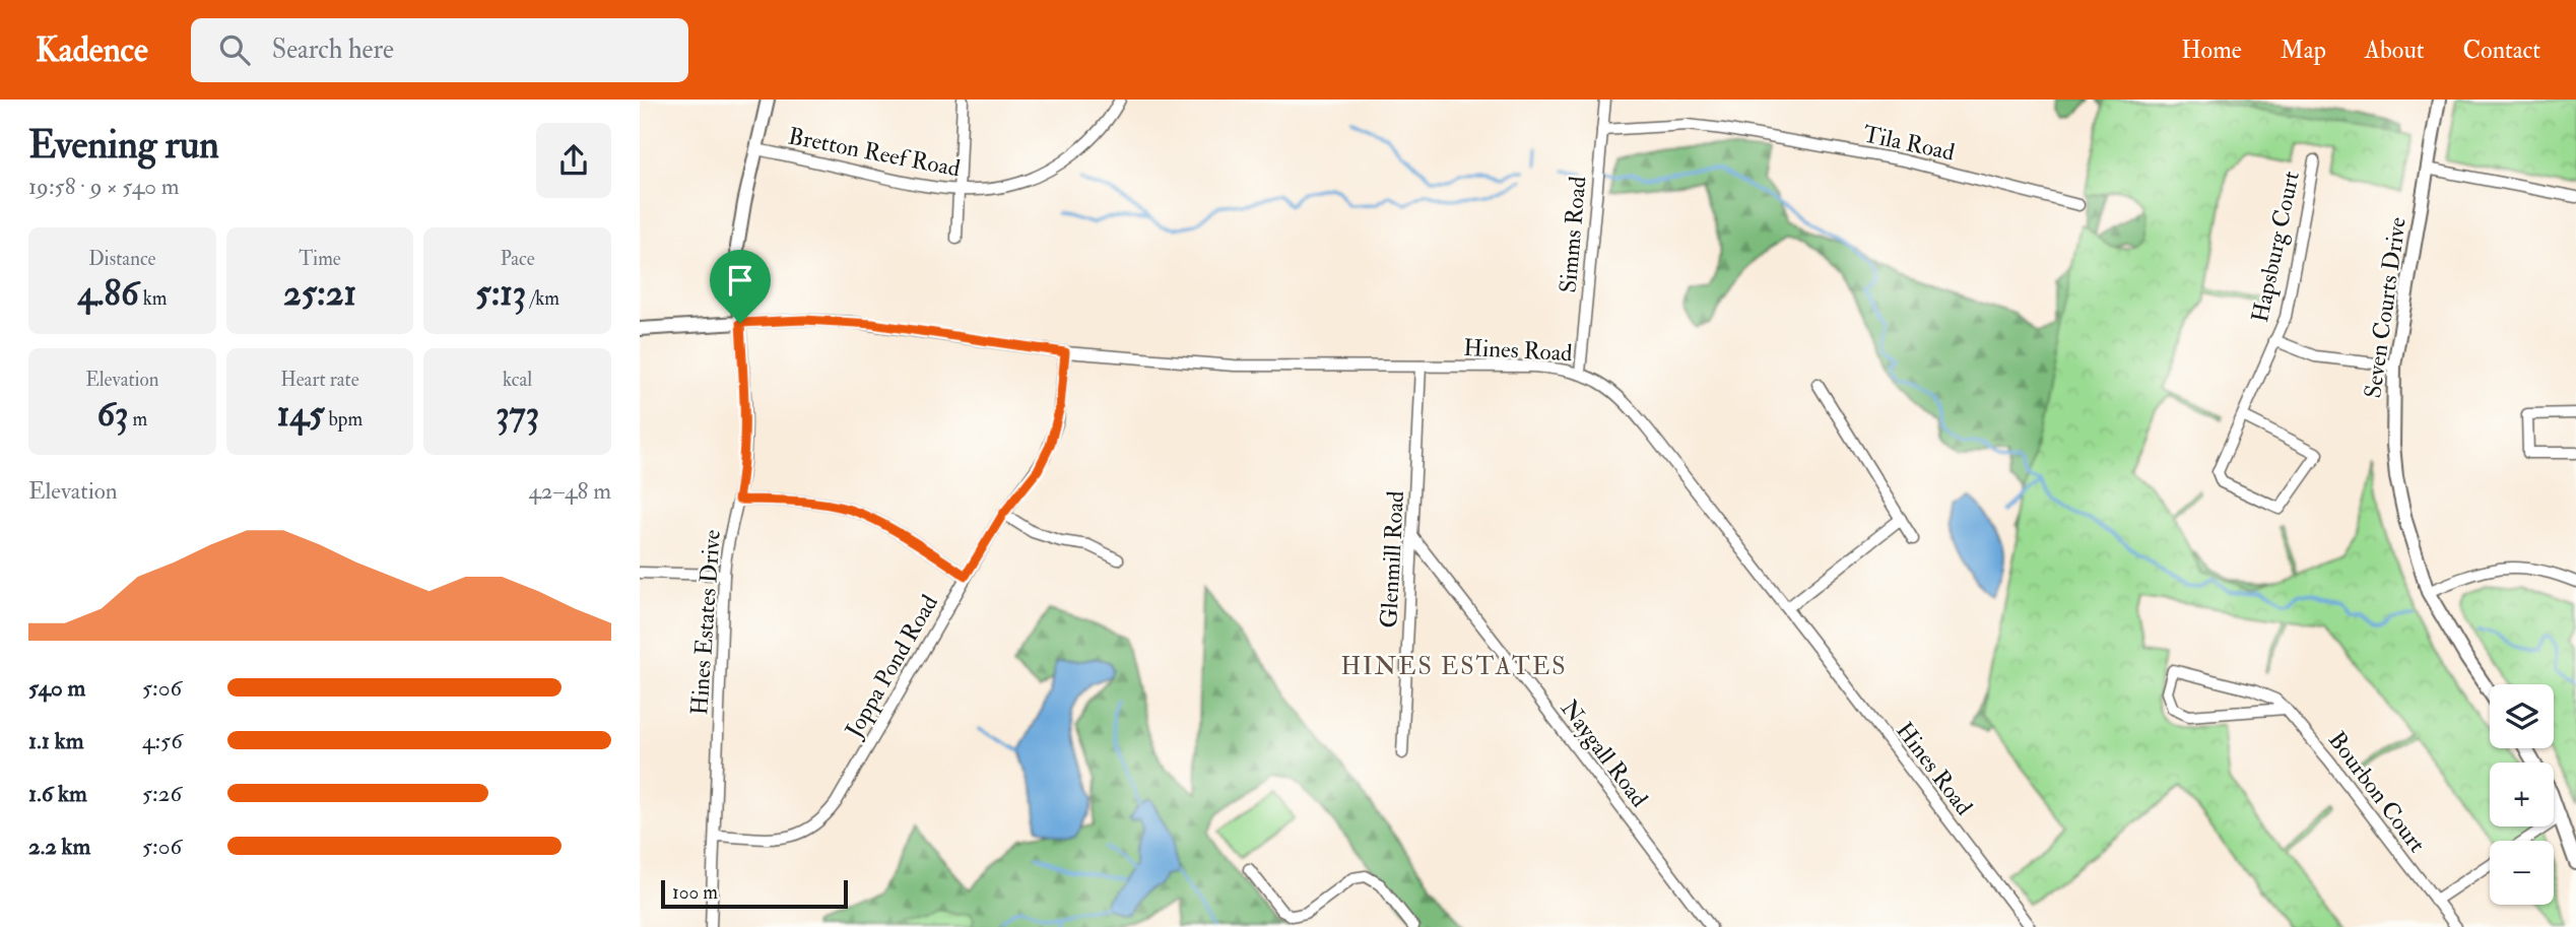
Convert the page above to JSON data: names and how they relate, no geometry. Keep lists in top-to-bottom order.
{
  "streets": {
    "street": [
      "Tila Road",
      "Bretton Reef Road",
      "Simms Road",
      "Hapsburg Court",
      "Seven Courts Drive",
      "Hines Road",
      "Glenmill Road",
      "Hines Estates Drive",
      "Joppa Pond Road",
      "Naygall Road",
      "Bourbon Court"
    ]
  },
  "crossings": [
    ["Tila Road", "Simms Road"],
    ["Simms Road", "Hines Road"],
    ["Hapsburg Court", "Seven Courts Drive"],
    ["Hines Road", "Glenmill Road"],
    ["Hines Road", "Hines Estates Drive"],
    ["Hines Road", "Joppa Pond Road"],
    ["Glenmill Road", "Naygall Road"],
    ["Hines Estates Drive", "Joppa Pond Road"]
  ],
  "districts": ["HINES ESTATES"],
  "scale_bar": "100 m",
  "page": {
    "header": "Kadence",
    "search": "Search here",
    "nav": [
      "Home",
      "Map",
      "About",
      "Contact"
    ],
    "heading": ["Evening run", "19:58 · 9 × 540 m"],
    "stats": [
      ["Distance", "4.86 km"],
      ["Time", "25:21"],
      ["Pace", "5:13 /km"],
      ["Elevation", "63 m"],
      ["Heart rate", "145 bpm"],
      ["kcal", "373"]
    ],
    "chart": ["Elevation", "42–48 m"],
    "list": [
      {
        "name": "540 m",
        "note": "5:06"
      },
      {
        "name": "1.1 km",
        "note": "4:56"
      },
      {
        "name": "1.6 km",
        "note": "5:26"
      },
      {
        "name": "2.2 km",
        "note": "5:06"
      }
    ],
    "map_buttons": ["+", "−"],
    "scale": "100 m"
  }
}
